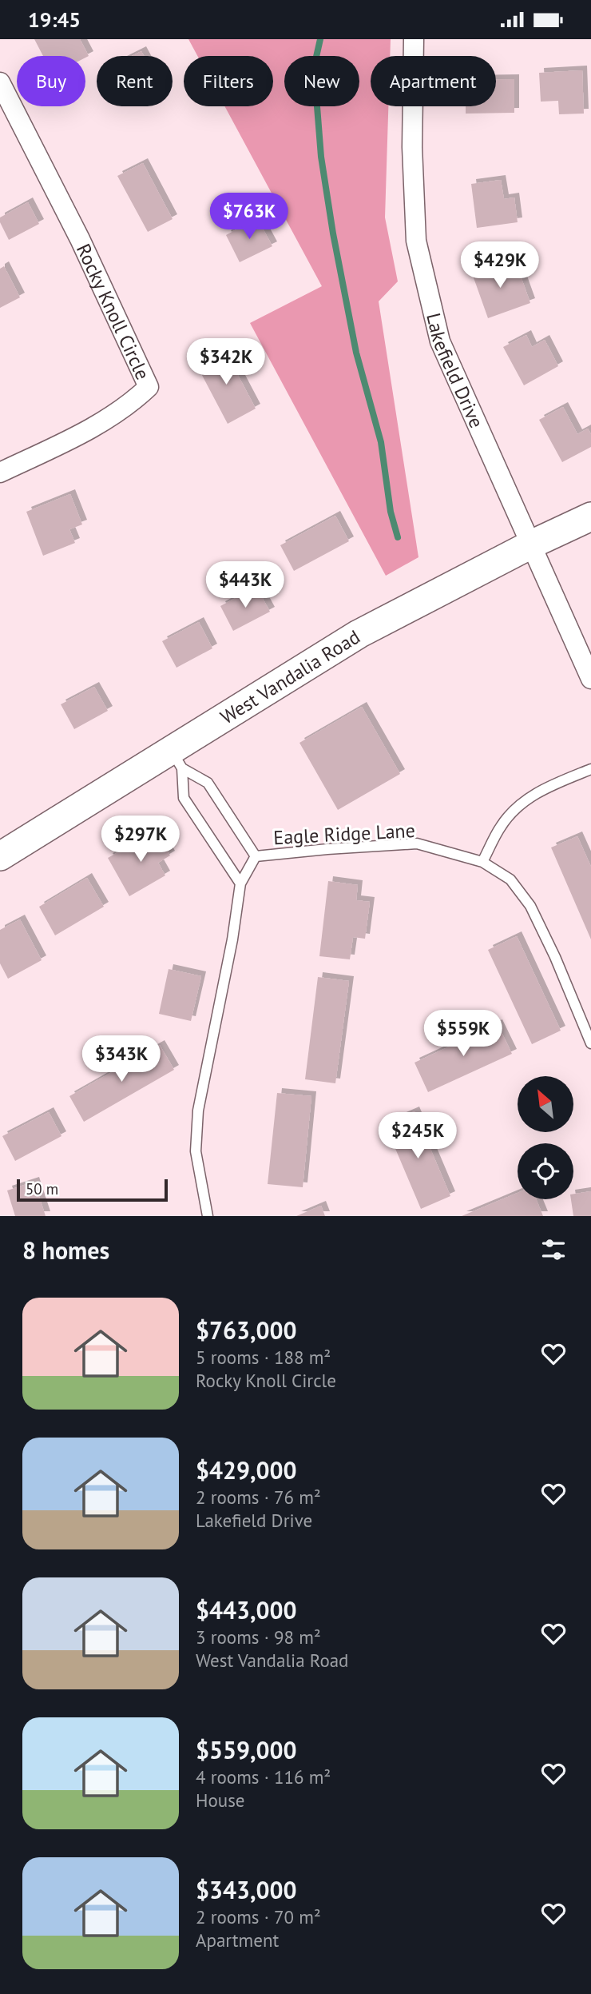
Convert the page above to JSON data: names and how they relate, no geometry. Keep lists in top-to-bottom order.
{
  "streets": {
    "main road": ["West Vandalia Road"],
    "street": ["Rocky Knoll Circle", "Lakefield Drive"],
    "lane": ["Eagle Ridge Lane"]
  },
  "crossings": [
    ["Lakefield Drive", "West Vandalia Road"],
    ["West Vandalia Road", "Eagle Ridge Lane"]
  ],
  "scale_bar": "50 m",
  "north": "top left",
  "page": {
    "status": "19:45",
    "chip": [
      "Buy",
      "Rent",
      "Filters",
      "New",
      "Apartment"
    ],
    "price": [
      "$763K",
      "$429K",
      "$342K",
      "$443K",
      "$297K",
      "$559K",
      "$343K",
      "$245K"
    ],
    "scale": "50 m",
    "heading": "8 homes",
    "list": [
      {
        "name": "$763,000",
        "note": "5 rooms · 188 m² · Rocky Knoll Circle"
      },
      {
        "name": "$429,000",
        "note": "2 rooms · 76 m² · Lakefield Drive"
      },
      {
        "name": "$443,000",
        "note": "3 rooms · 98 m² · West Vandalia Road"
      },
      {
        "name": "$559,000",
        "note": "4 rooms · 116 m² · House"
      },
      {
        "name": "$343,000",
        "note": "2 rooms · 70 m² · Apartment"
      }
    ]
  }
}
